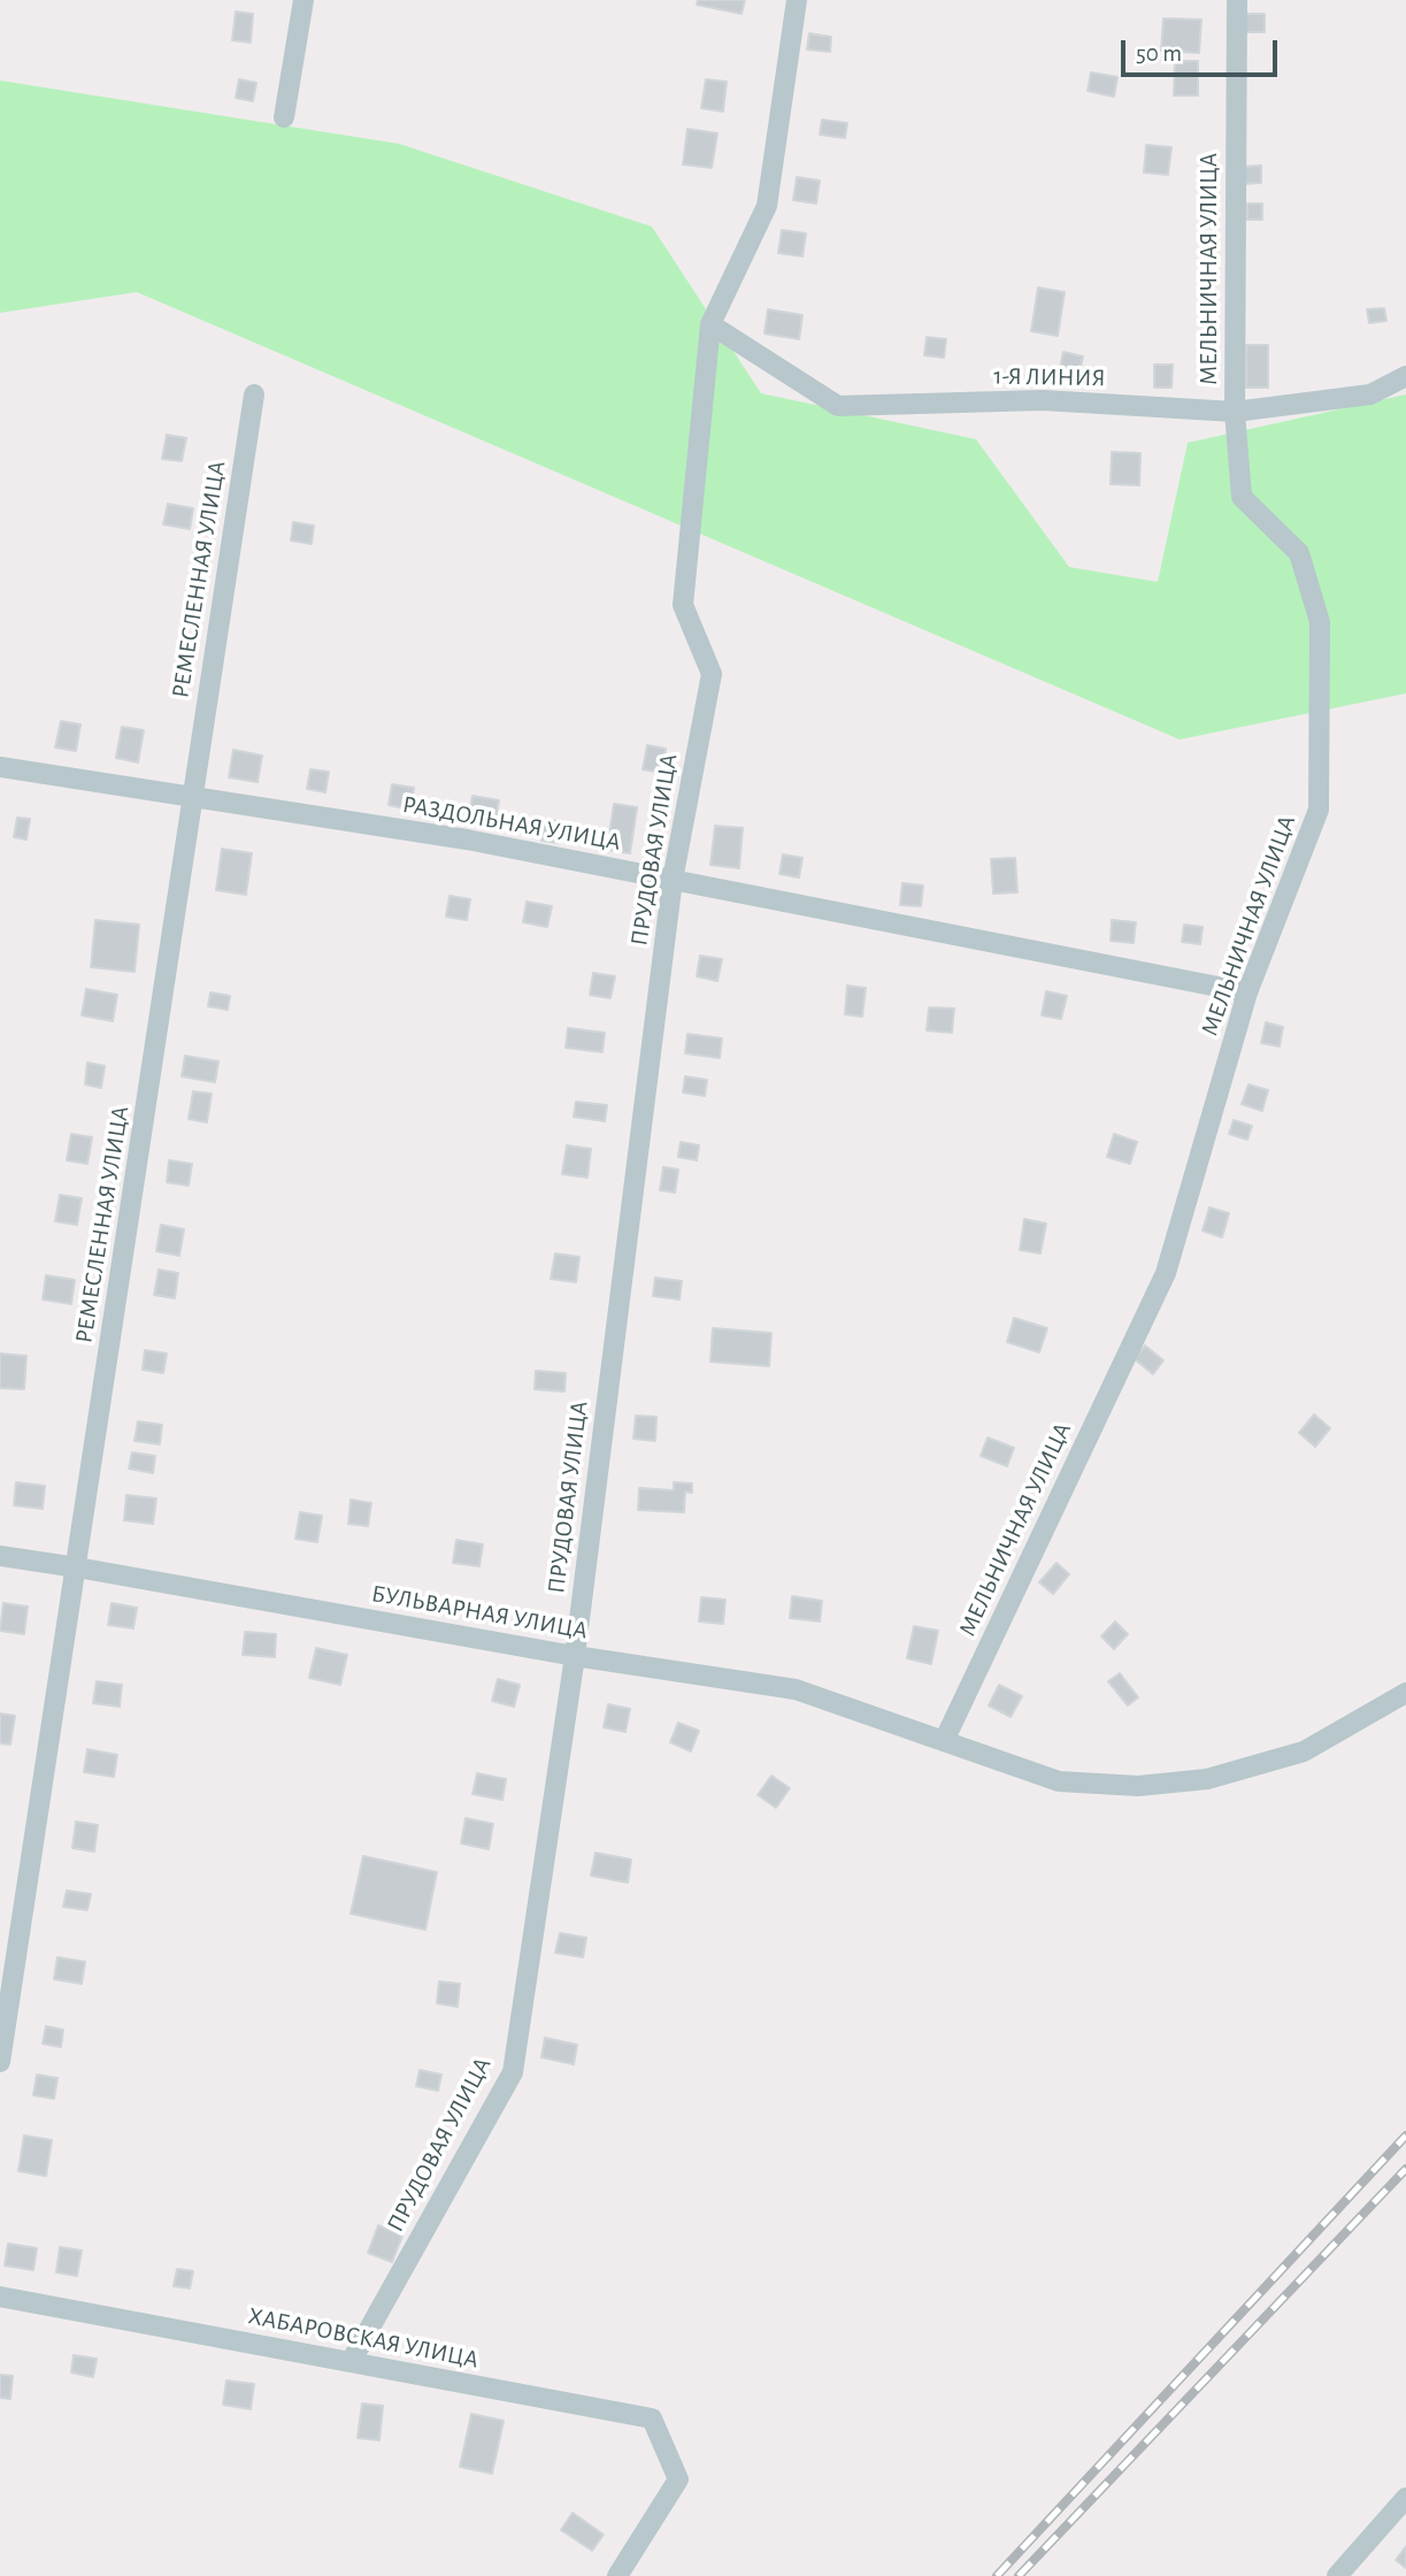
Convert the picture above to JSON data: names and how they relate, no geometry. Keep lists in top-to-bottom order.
{
  "streets": {
    "street": [
      "МЕЛЬНИЧНАЯ УЛИЦА",
      "1-Я ЛИНИЯ",
      "РЕМЕСЛЕННАЯ УЛИЦА",
      "РАЗДОЛЬНАЯ УЛИЦА",
      "ПРУДОВАЯ УЛИЦА",
      "БУЛЬВАРНАЯ УЛИЦА",
      "ХАБАРОВСКАЯ УЛИЦА"
    ]
  },
  "crossings": [
    ["МЕЛЬНИЧНАЯ УЛИЦА", "1-Я ЛИНИЯ"],
    ["МЕЛЬНИЧНАЯ УЛИЦА", "РАЗДОЛЬНАЯ УЛИЦА"],
    ["МЕЛЬНИЧНАЯ УЛИЦА", "БУЛЬВАРНАЯ УЛИЦА"],
    ["1-Я ЛИНИЯ", "ПРУДОВАЯ УЛИЦА"],
    ["РЕМЕСЛЕННАЯ УЛИЦА", "РАЗДОЛЬНАЯ УЛИЦА"],
    ["РЕМЕСЛЕННАЯ УЛИЦА", "БУЛЬВАРНАЯ УЛИЦА"],
    ["РАЗДОЛЬНАЯ УЛИЦА", "ПРУДОВАЯ УЛИЦА"],
    ["ПРУДОВАЯ УЛИЦА", "БУЛЬВАРНАЯ УЛИЦА"],
    ["ПРУДОВАЯ УЛИЦА", "ХАБАРОВСКАЯ УЛИЦА"]
  ],
  "scale_bar": "50 m"
}
